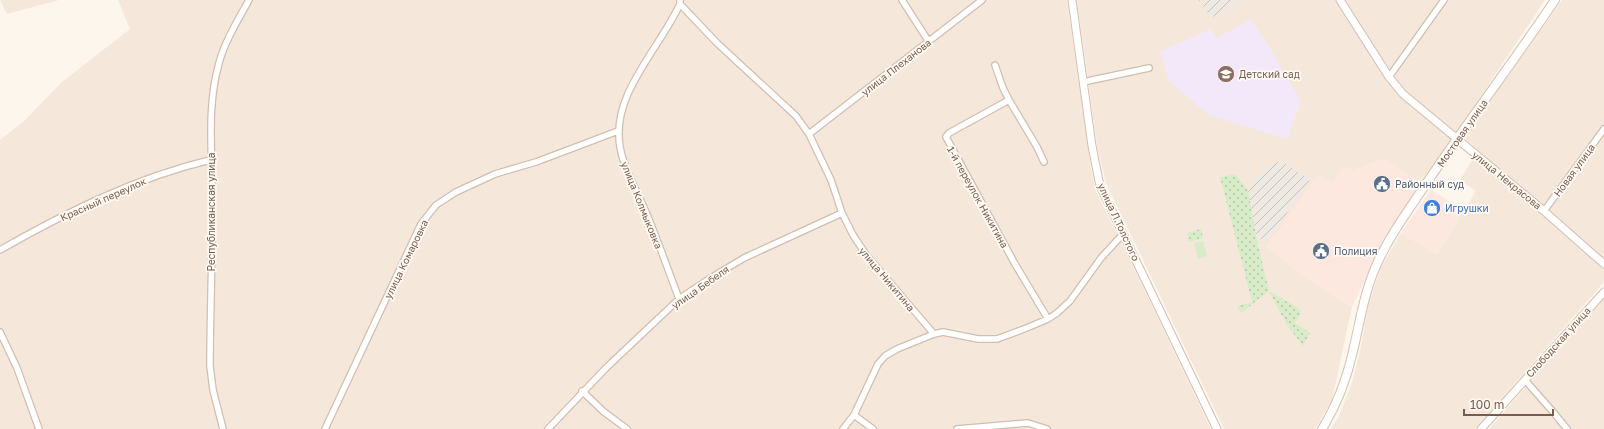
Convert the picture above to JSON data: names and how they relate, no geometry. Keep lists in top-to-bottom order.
{
  "streets": {
    "main road": ["Мостовая улица"],
    "street": [
      "улица Плеханова",
      "Новая улица",
      "улица Некрасова",
      "1-й переулок Никитина",
      "Красный переулок",
      "улица Колмыковка",
      "Республиканская улица",
      "улица Л.Толстого",
      "улица Комаровка",
      "улица Никитина",
      "улица Бебеля",
      "Слободская улица"
    ]
  },
  "crossings": [
    ["улица Плеханова", "улица Никитина"],
    ["Мостовая улица", "улица Некрасова"],
    ["Новая улица", "улица Некрасова"],
    ["Красный переулок", "Республиканская улица"],
    ["улица Колмыковка", "улица Комаровка"],
    ["улица Колмыковка", "улица Никитина"],
    ["улица Колмыковка", "улица Бебеля"],
    ["улица Никитина", "улица Бебеля"]
  ],
  "places": {
    "school or university": ["Детский сад"],
    "public building": ["Районный суд", "Полиция"],
    "shop": ["Игрушки"]
  },
  "scale_bar": "100 m"
}
